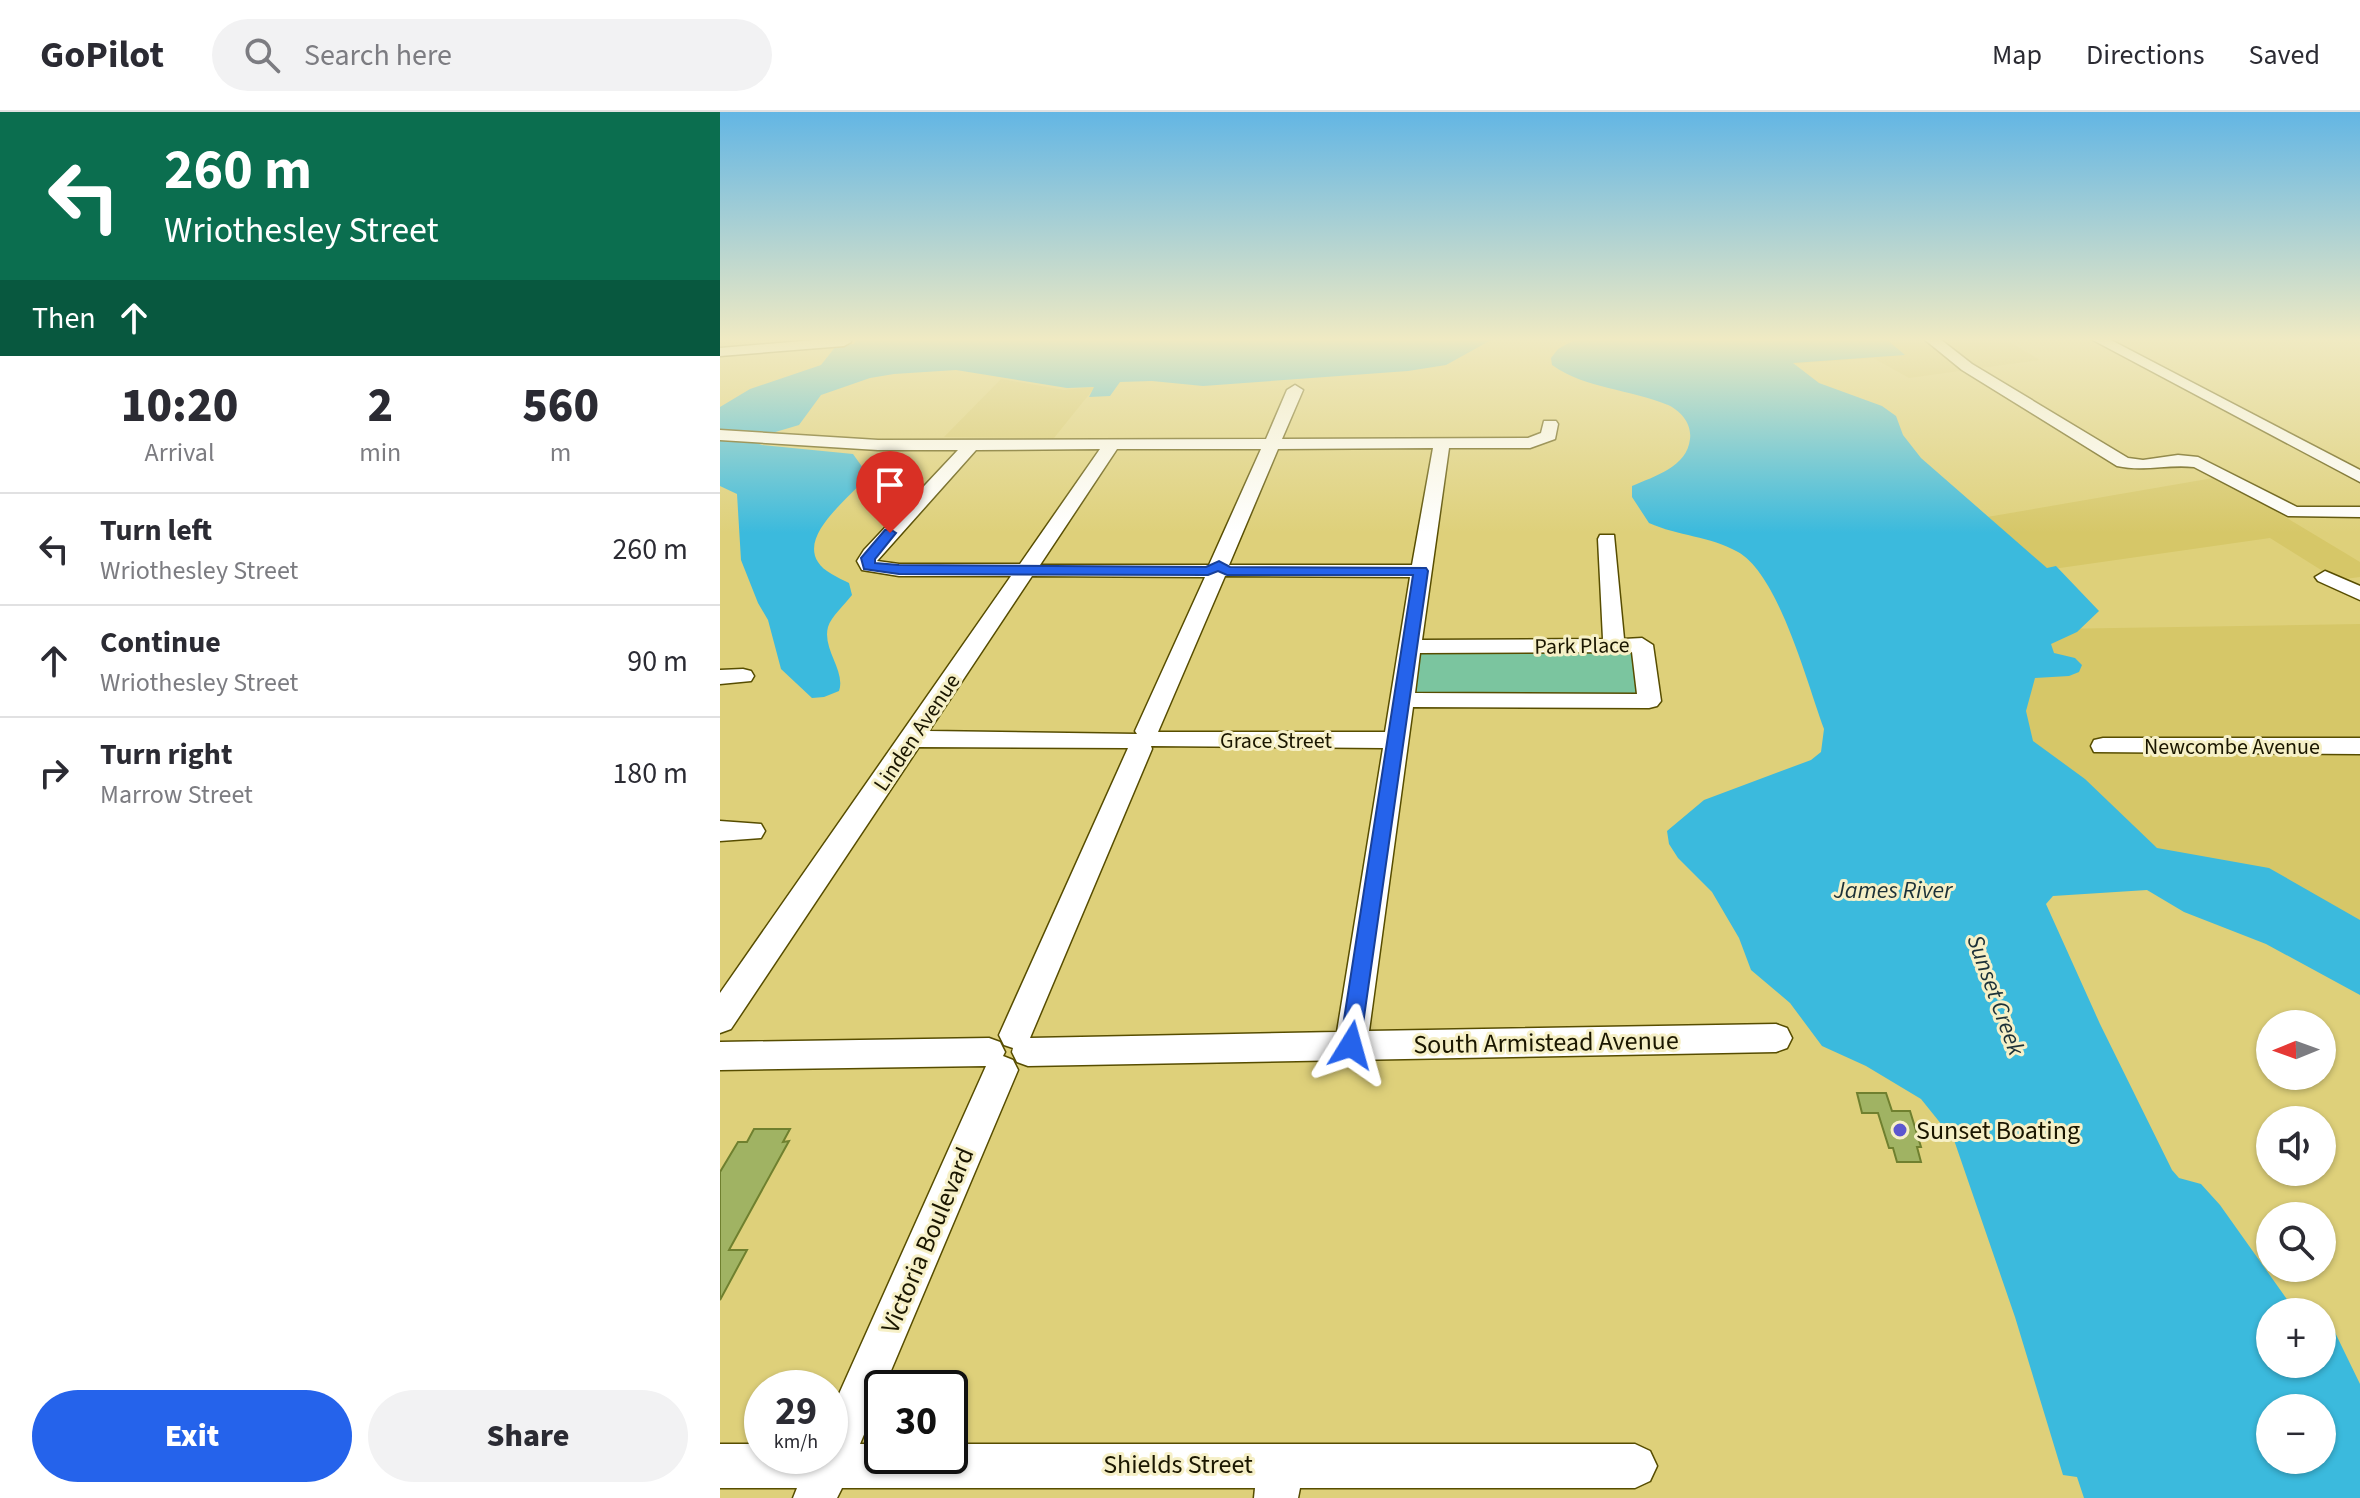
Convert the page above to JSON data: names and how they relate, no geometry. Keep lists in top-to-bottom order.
{
  "streets": {
    "street": [
      "Park Place",
      "Linden Avenue",
      "Grace Street",
      "Newcombe Avenue",
      "South Armistead Avenue",
      "Victoria Boulevard",
      "Shields Street"
    ]
  },
  "crossings": [
    ["Linden Avenue", "Grace Street"],
    ["Grace Street", "Victoria Boulevard"],
    ["South Armistead Avenue", "Victoria Boulevard"],
    ["Victoria Boulevard", "Shields Street"]
  ],
  "water": ["James River", "Sunset Creek"],
  "places": ["Sunset Boating"],
  "north": "left",
  "page": {
    "header": "GoPilot",
    "search": "Search here",
    "nav": ["Map", "Directions", "Saved"],
    "turn": ["260 m", "Wriothesley Street"],
    "then": "Then",
    "eta": [
      "10:20",
      "Arrival",
      "2",
      "min",
      "560",
      "m"
    ],
    "list": [
      {
        "name": "Turn left",
        "note": "Wriothesley Street",
        "value": "260 m"
      },
      {
        "name": "Continue",
        "note": "Wriothesley Street",
        "value": "90 m"
      },
      {
        "name": "Turn right",
        "note": "Marrow Street",
        "value": "180 m"
      }
    ],
    "map_buttons": ["+", "−"],
    "speed": "29 km/h",
    "limit": "30",
    "buttons": ["Exit", "Share"]
  }
}
